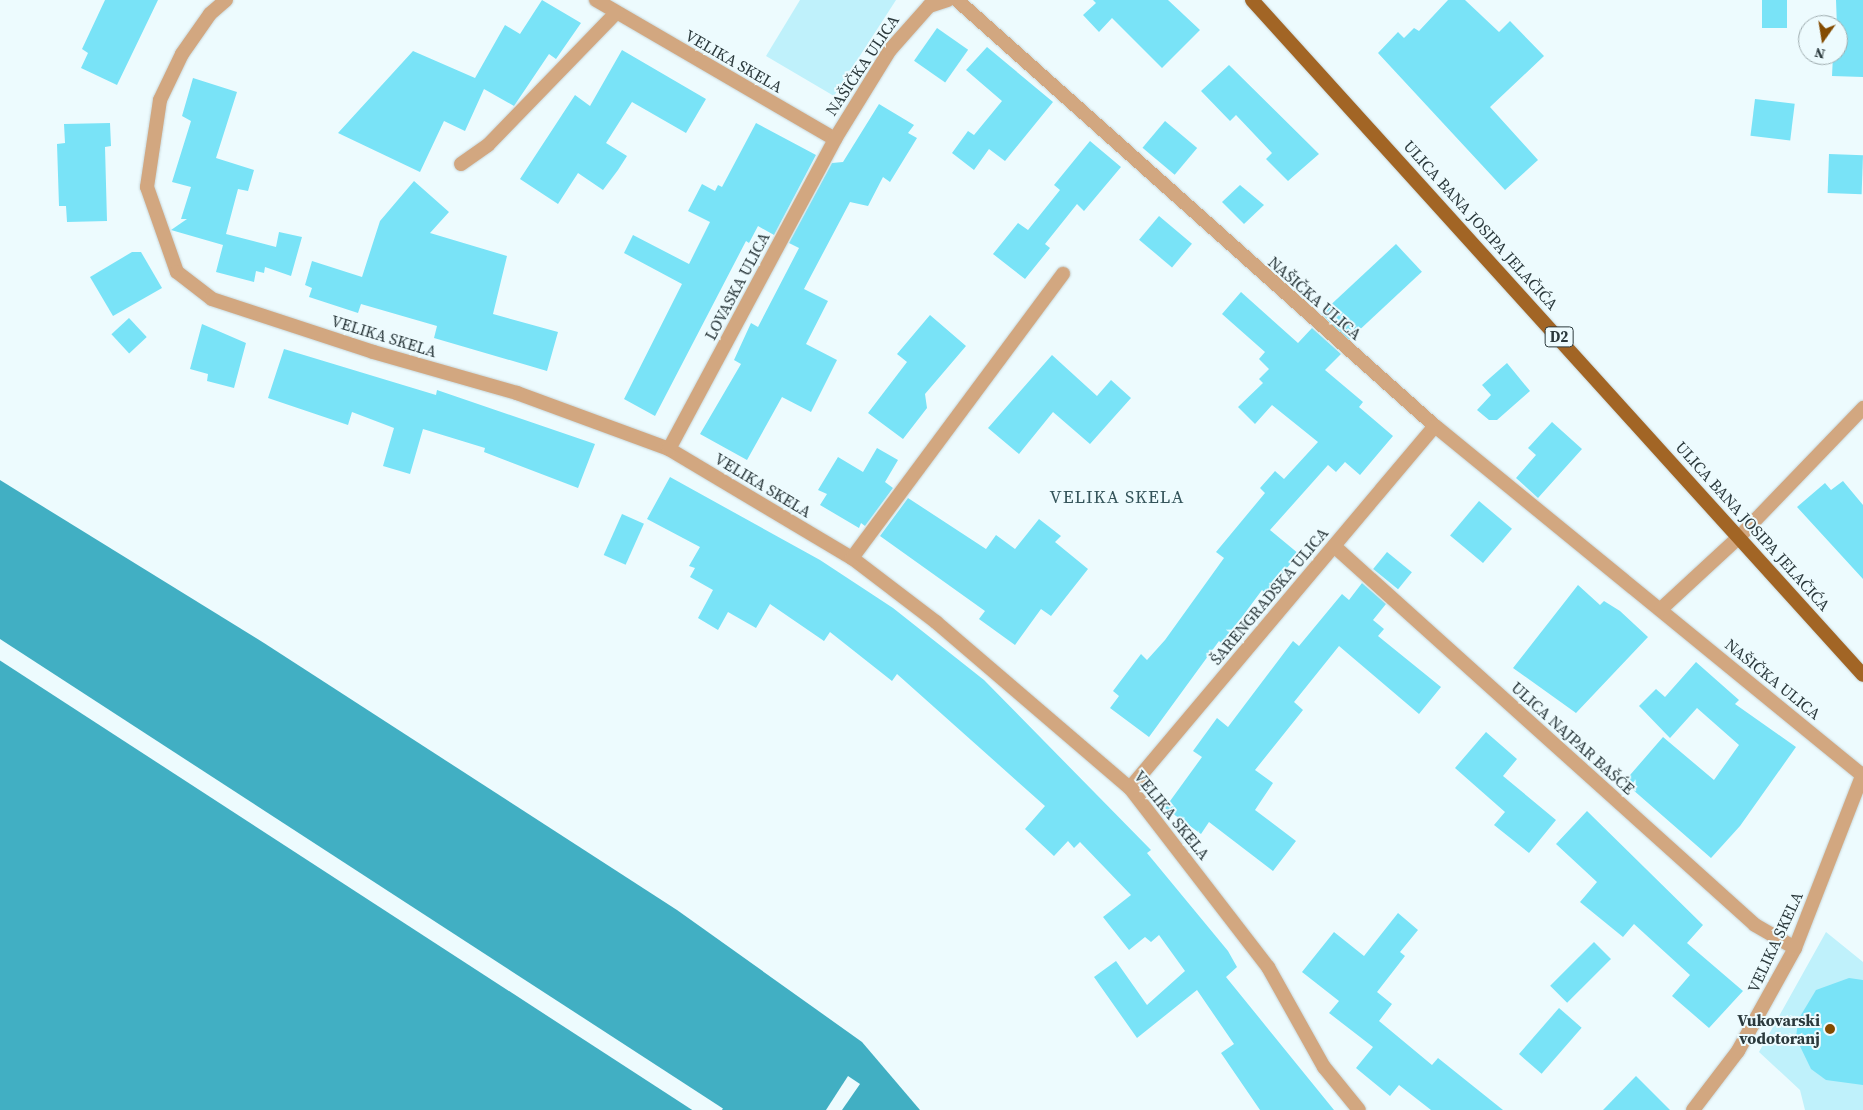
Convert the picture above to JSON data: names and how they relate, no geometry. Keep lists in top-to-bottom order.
{
  "streets": {
    "main road": ["ULICA BANA JOSIPA JELAČIĆA", "D2"],
    "street": [
      "VELIKA SKELA",
      "NAŠIČKA ULICA",
      "LOVASKA ULICA",
      "ŠARENGRADSKA ULICA",
      "ULICA NAJPAR BAŠĆE"
    ]
  },
  "crossings": [
    ["VELIKA SKELA", "NAŠIČKA ULICA"],
    ["VELIKA SKELA", "LOVASKA ULICA"],
    ["VELIKA SKELA", "ŠARENGRADSKA ULICA"],
    ["VELIKA SKELA", "ULICA NAJPAR BAŠĆE"],
    ["NAŠIČKA ULICA", "LOVASKA ULICA"],
    ["NAŠIČKA ULICA", "ŠARENGRADSKA ULICA"],
    ["ŠARENGRADSKA ULICA", "ULICA NAJPAR BAŠĆE"]
  ],
  "districts": ["VELIKA SKELA"],
  "places": ["Vukovarski vodotoranj"],
  "north": "bottom"
}
